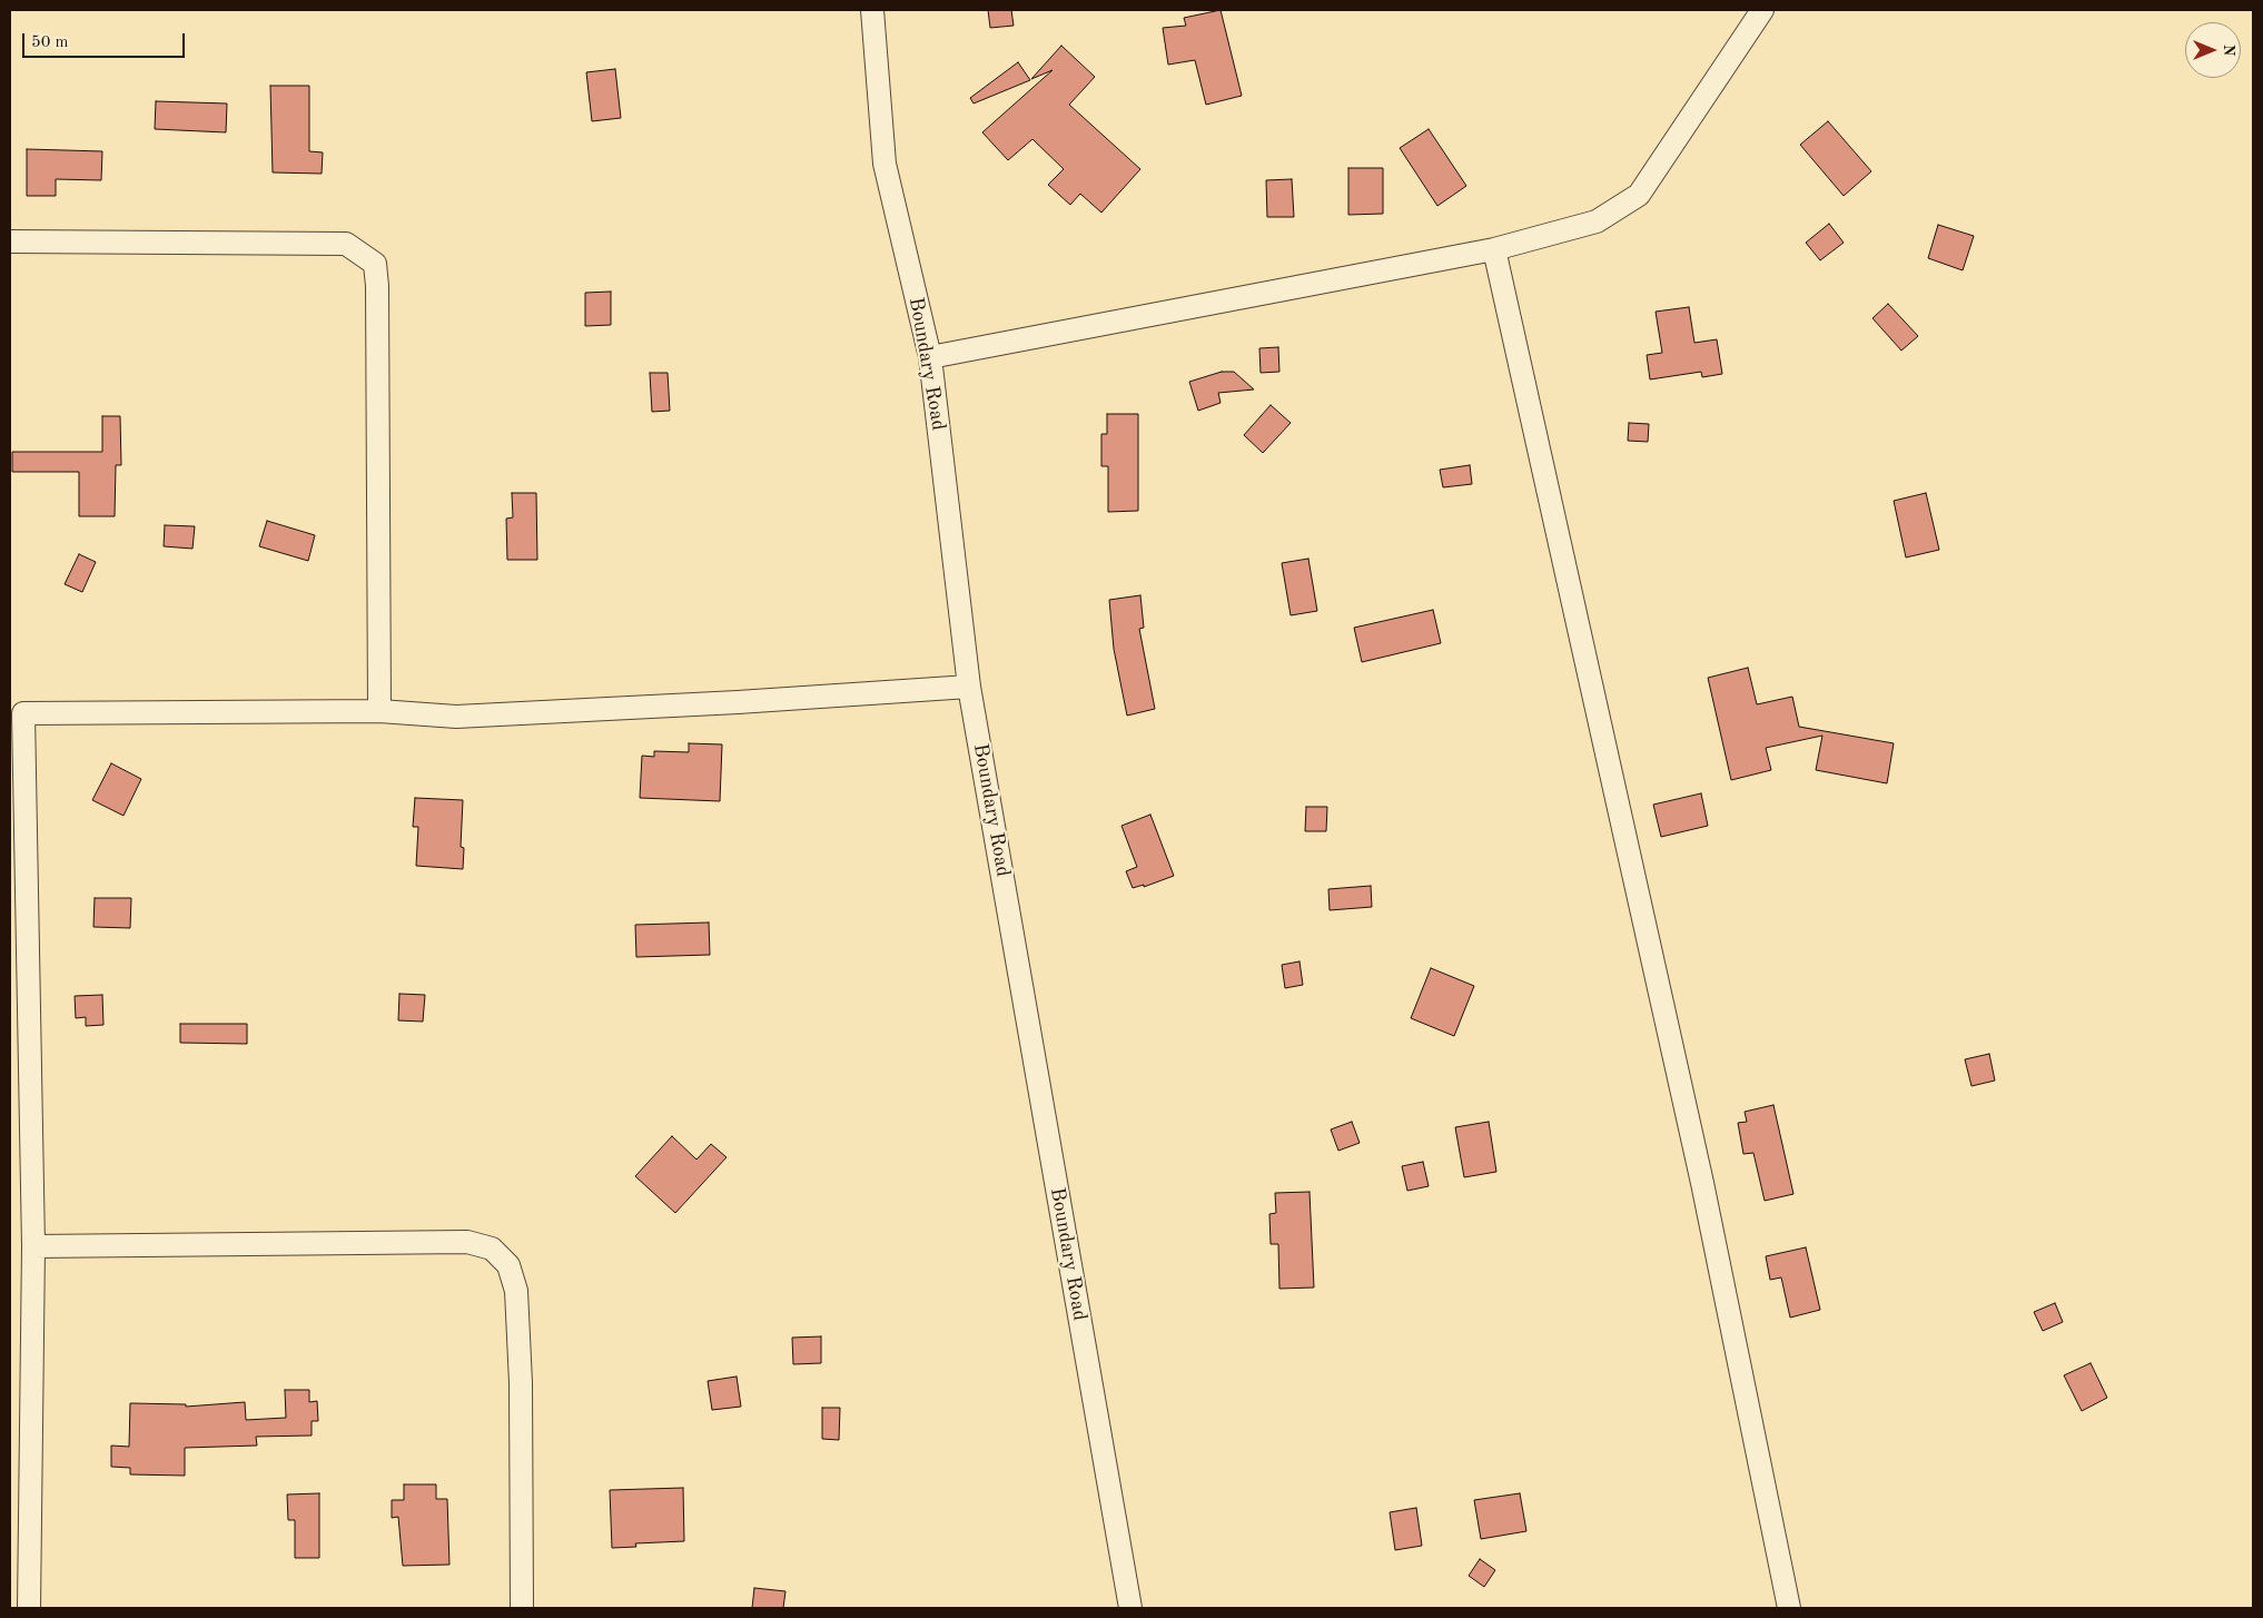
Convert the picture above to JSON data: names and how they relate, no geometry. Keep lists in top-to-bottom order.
{
  "streets": {
    "street": ["Boundary Road"]
  },
  "scale_bar": "50 m",
  "north": "right"
}
